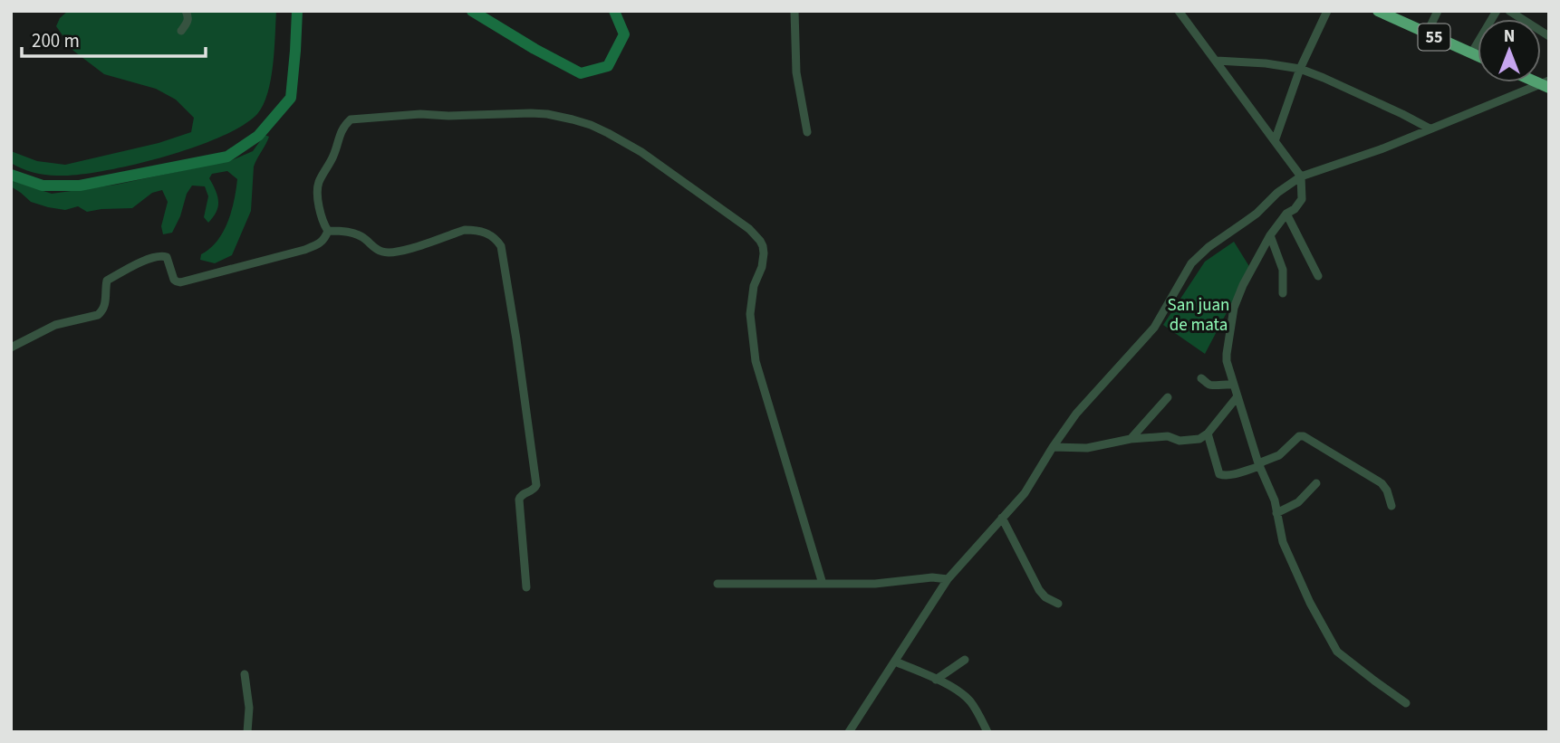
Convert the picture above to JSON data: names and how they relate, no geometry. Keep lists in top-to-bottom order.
{
  "streets": {
    "highway": ["55"]
  },
  "parks": ["San juan de mata"],
  "scale_bar": "200 m",
  "north": "top"
}
